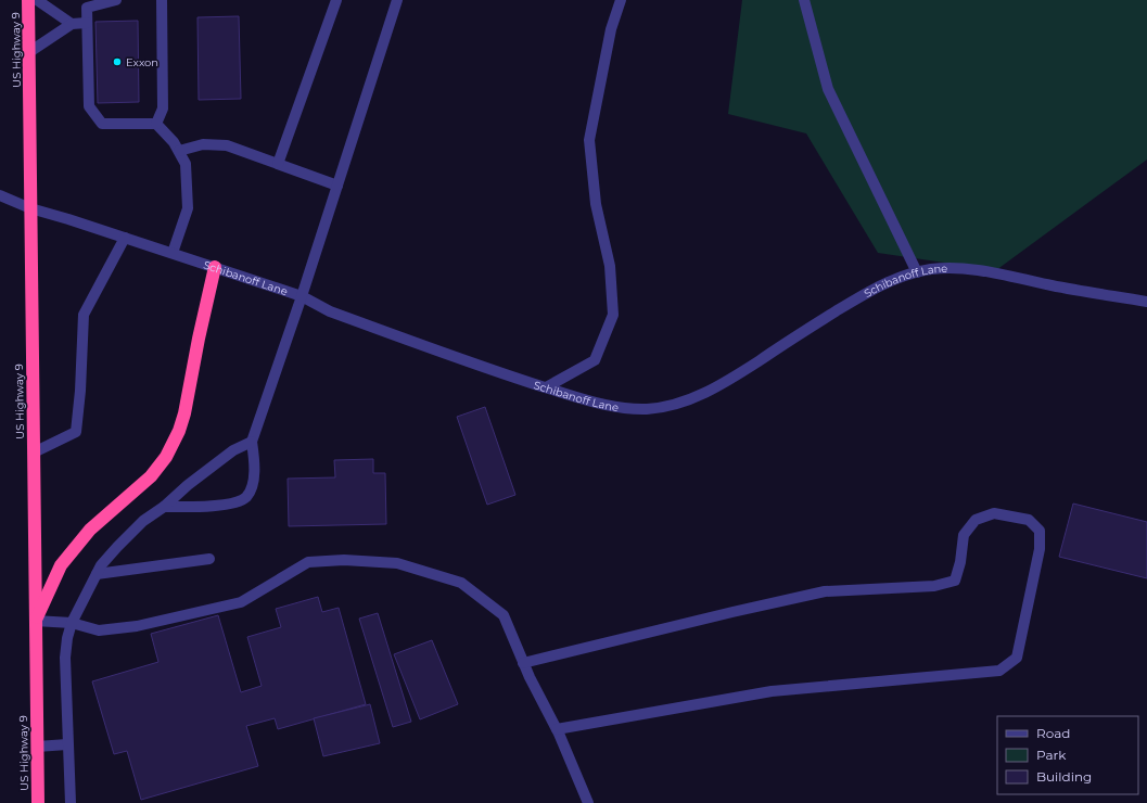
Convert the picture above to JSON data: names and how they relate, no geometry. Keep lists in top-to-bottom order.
{
  "streets": {
    "highway": ["US Highway 9"],
    "street": ["Schibanoff Lane"]
  },
  "crossings": [
    ["US Highway 9", "Schibanoff Lane"]
  ],
  "places": ["Exxon"],
  "legend": ["Road", "Park", "Building"]
}
